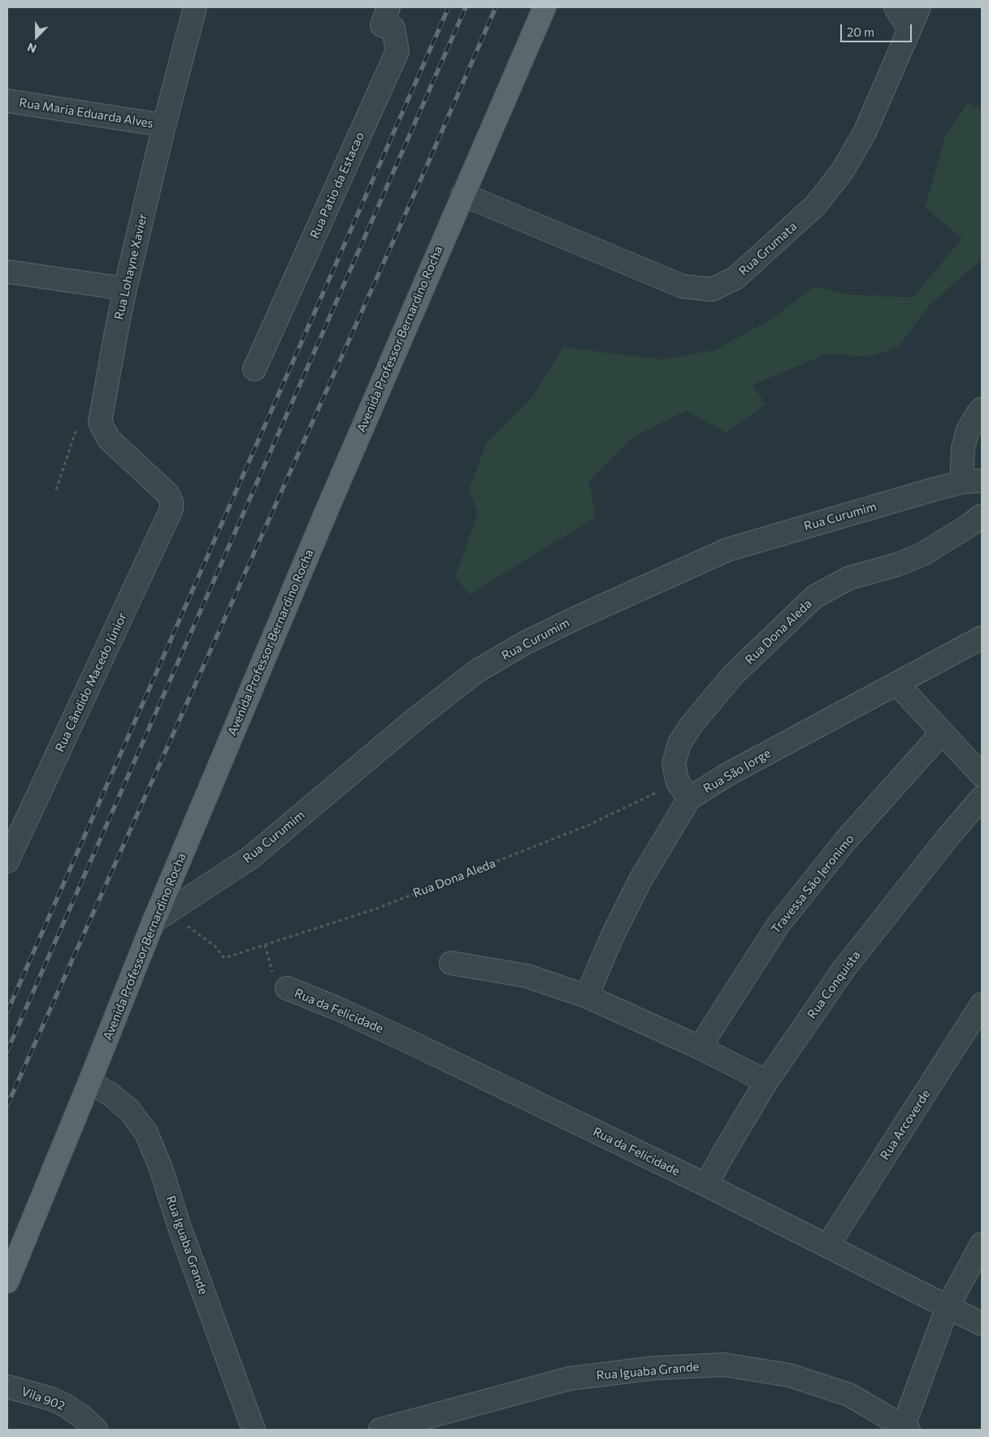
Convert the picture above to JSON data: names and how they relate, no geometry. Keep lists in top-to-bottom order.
{
  "streets": {
    "main road": ["Avenida Professor Bernardino Rocha"],
    "street": [
      "Rua Maria Eduarda Alves",
      "Rua Patio da Estacao",
      "Rua Grumata",
      "Rua Lohayne Xavier",
      "Rua Curumim",
      "Rua Dona Aleda",
      "Rua Cândido Macedo Júnior",
      "Rua São Jorge",
      "Travessa Sāo Jeronimo",
      "Rua Conquista",
      "Rua da Felicidade",
      "Rua Arcoverde",
      "Rua Iguaba Grande",
      "Vila 902"
    ]
  },
  "crossings": [
    ["Rua Maria Eduarda Alves", "Rua Lohayne Xavier"],
    ["Rua Grumata", "Avenida Professor Bernardino Rocha"],
    ["Rua Lohayne Xavier", "Rua Cândido Macedo Júnior"],
    ["Avenida Professor Bernardino Rocha", "Rua Curumim"],
    ["Avenida Professor Bernardino Rocha", "Rua Dona Aleda"],
    ["Avenida Professor Bernardino Rocha", "Rua Iguaba Grande"],
    ["Rua Curumim", "Rua Dona Aleda"],
    ["Rua Dona Aleda", "Rua São Jorge"],
    ["Rua Conquista", "Rua da Felicidade"],
    ["Rua da Felicidade", "Rua Arcoverde"]
  ],
  "scale_bar": "20 m",
  "north": "bottom"
}
